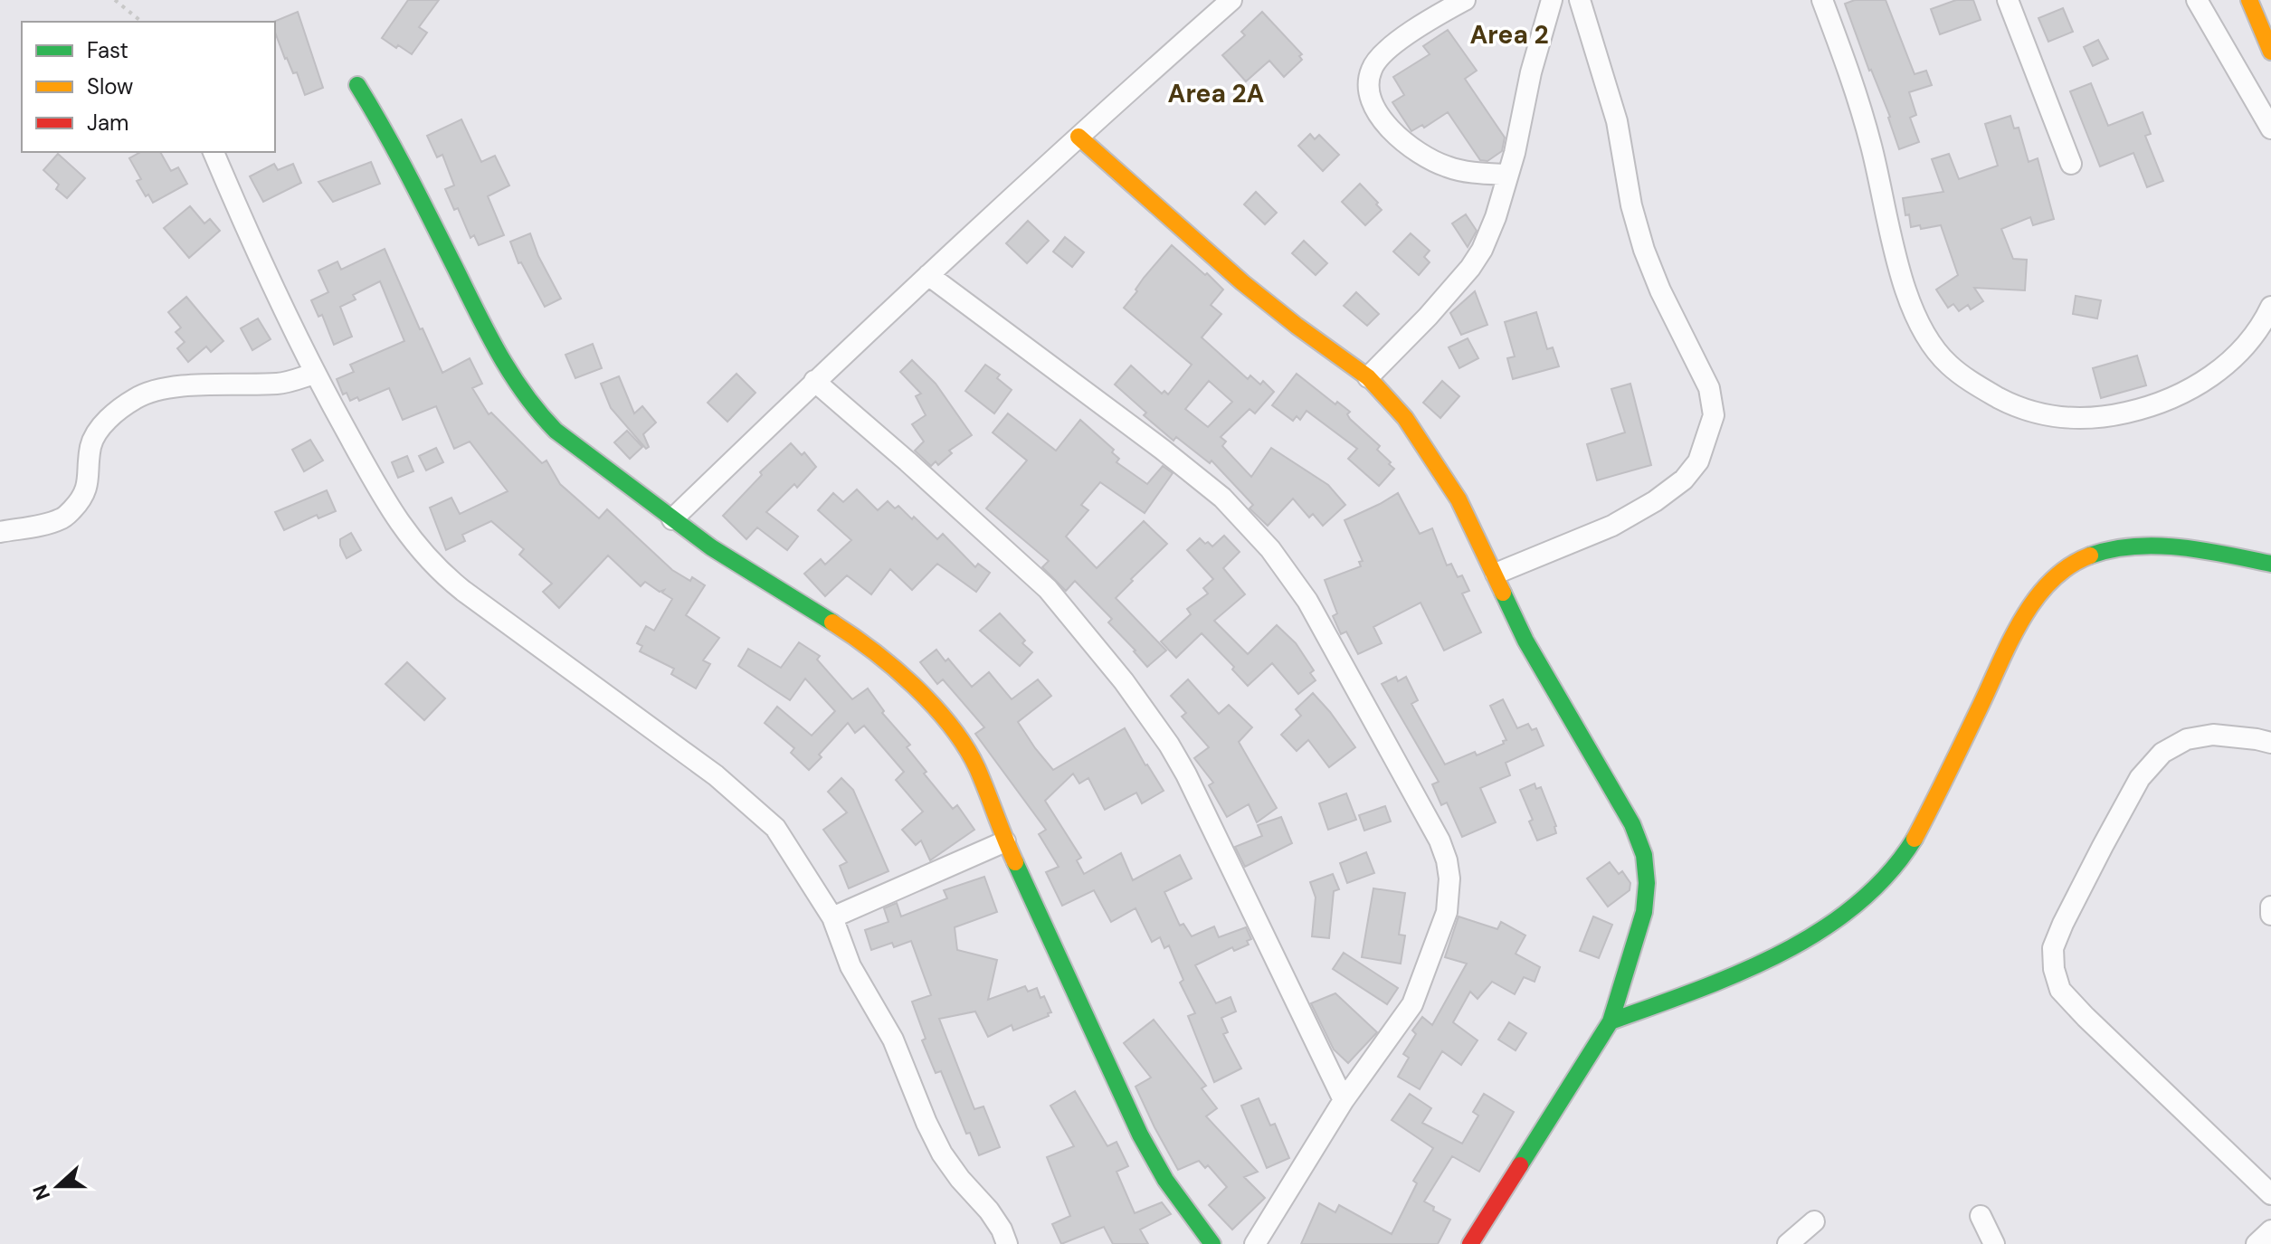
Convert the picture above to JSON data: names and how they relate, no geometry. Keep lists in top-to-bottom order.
{
  "districts": ["Area 2", "Area 2A"],
  "legend": ["Fast", "Slow", "Jam"],
  "north": "left"
}
